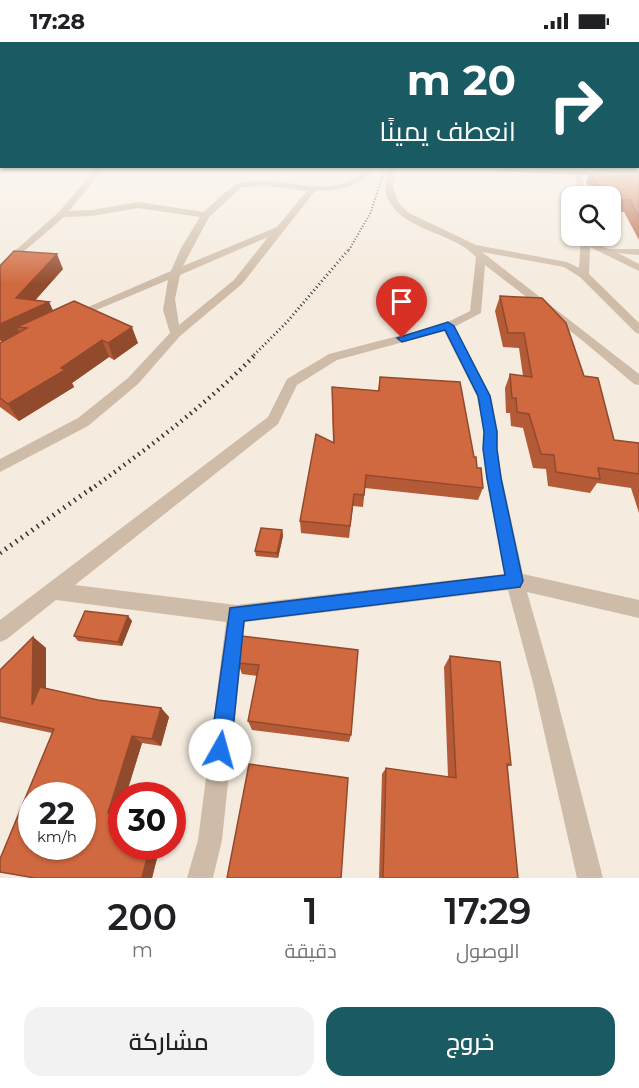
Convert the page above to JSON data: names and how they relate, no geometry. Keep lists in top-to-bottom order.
{
  "page": {
    "status": "17:28",
    "turn": ["20 m", "انعطف يمينًا"],
    "speed": "22 km/h",
    "limit": "30",
    "eta": [
      "17:29",
      "الوصول",
      "1",
      "دقيقة",
      "200",
      "m"
    ],
    "buttons": ["خروج", "مشاركة"]
  }
}
